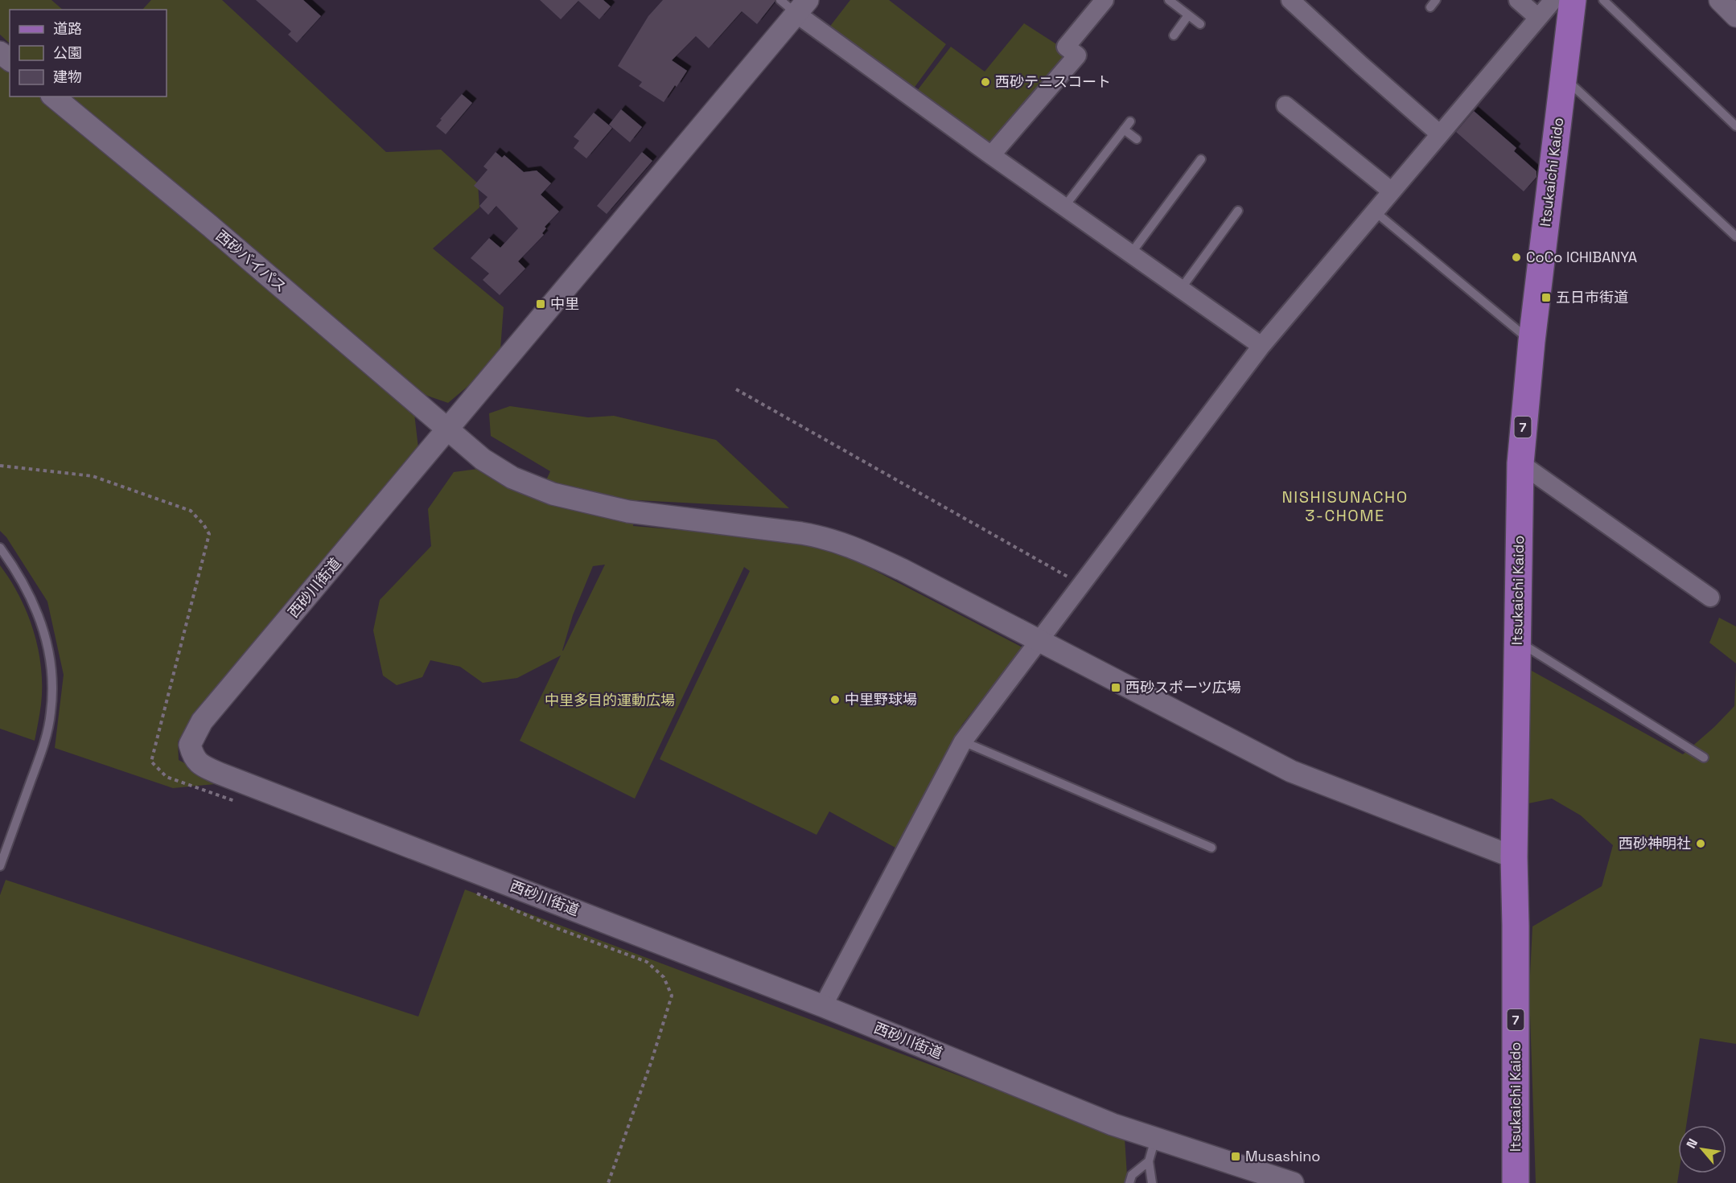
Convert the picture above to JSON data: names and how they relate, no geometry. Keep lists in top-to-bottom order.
{
  "streets": {
    "main road": ["Itsukaichi Kaido", "7"],
    "street": ["西砂バイパス", "西砂川街道"]
  },
  "crossings": [
    ["Itsukaichi Kaido", "西砂バイパス"],
    ["西砂バイパス", "西砂川街道"]
  ],
  "districts": ["NISHISUNACHO 3-CHOME"],
  "parks": ["中里多目的運動広場"],
  "places": {
    "other": [
      "西砂テニスコート",
      "CoCo ICHIBANYA",
      "中里野球場",
      "西砂神明社"
    ],
    "transit": [
      "五日市街道",
      "中里",
      "西砂スポーツ広場",
      "Musashino"
    ]
  },
  "legend": ["道路", "公園", "建物"],
  "north": "top left"
}
